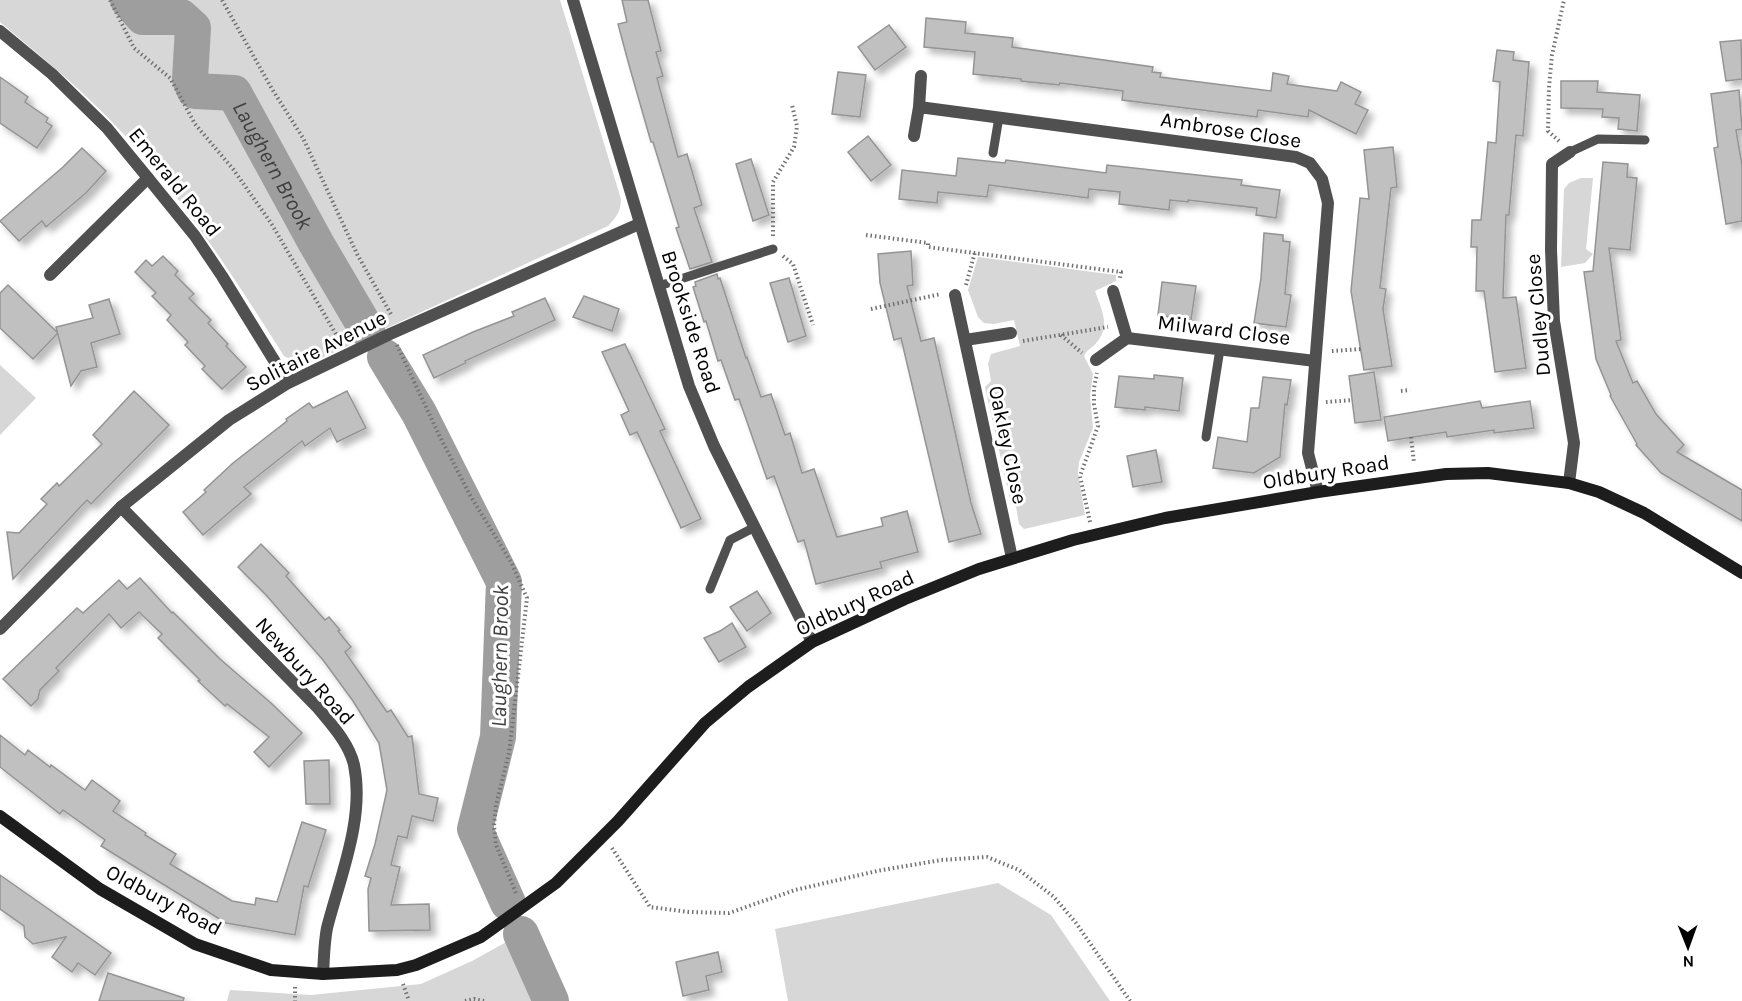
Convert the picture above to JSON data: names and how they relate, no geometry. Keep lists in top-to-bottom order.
{
  "streets": {
    "street": [
      "Ambrose Close",
      "Emerald Road",
      "Dudley Close",
      "Brookside Road",
      "Milward Close",
      "Solitaire Avenue",
      "Oakley Close",
      "Oldbury Road",
      "Newbury Road"
    ]
  },
  "crossings": [
    ["Ambrose Close", "Milward Close"],
    ["Ambrose Close", "Oldbury Road"],
    ["Emerald Road", "Solitaire Avenue"],
    ["Dudley Close", "Oldbury Road"],
    ["Brookside Road", "Solitaire Avenue"],
    ["Brookside Road", "Oldbury Road"],
    ["Solitaire Avenue", "Newbury Road"],
    ["Oakley Close", "Oldbury Road"],
    ["Oldbury Road", "Newbury Road"]
  ],
  "water": ["Laughern Brook"],
  "north": "bottom"
}
